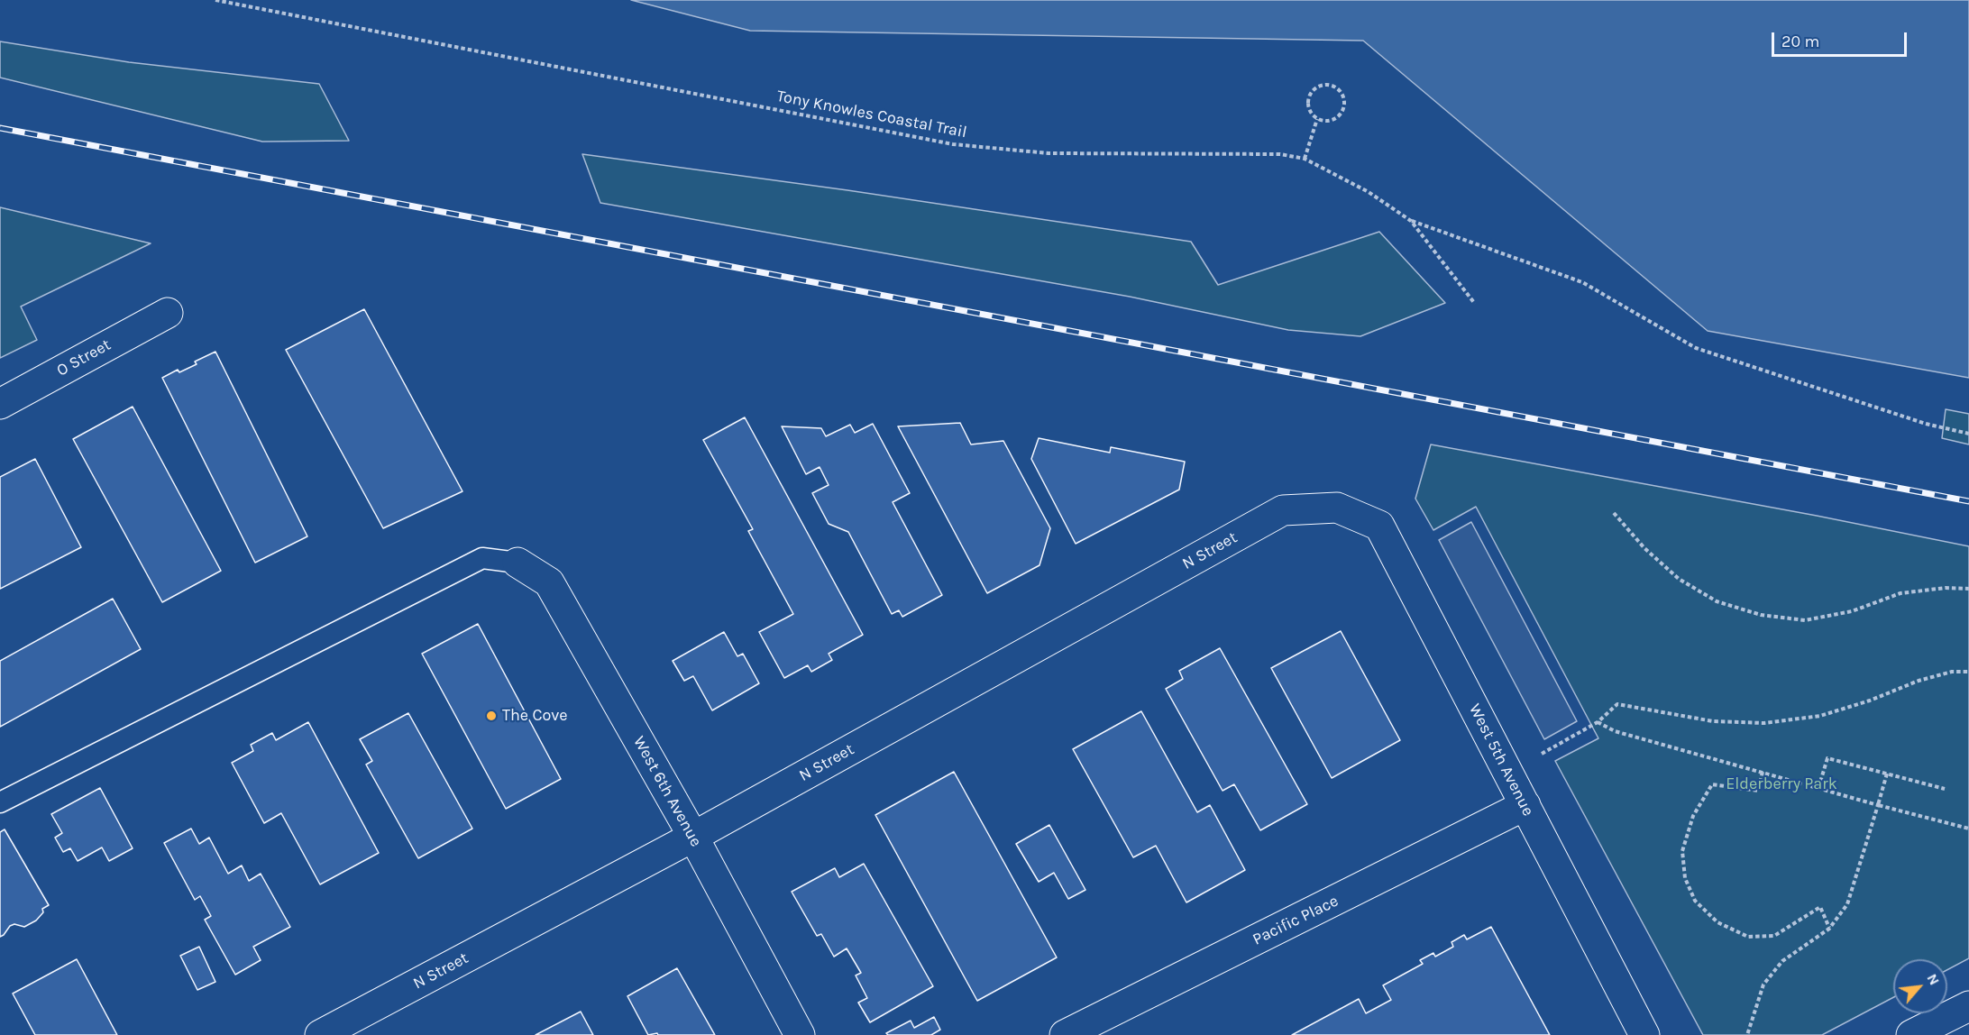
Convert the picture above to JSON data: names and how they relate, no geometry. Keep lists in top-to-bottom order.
{
  "streets": {
    "street": [
      "O Street",
      "N Street",
      "West 5th Avenue",
      "West 6th Avenue",
      "Pacific Place"
    ],
    "path": ["Tony Knowles Coastal Trail"]
  },
  "crossings": [
    ["N Street", "West 5th Avenue"],
    ["N Street", "West 6th Avenue"],
    ["West 5th Avenue", "Pacific Place"]
  ],
  "parks": ["Elderberry Park"],
  "places": ["The Cove"],
  "scale_bar": "20 m",
  "north": "top right"
}
